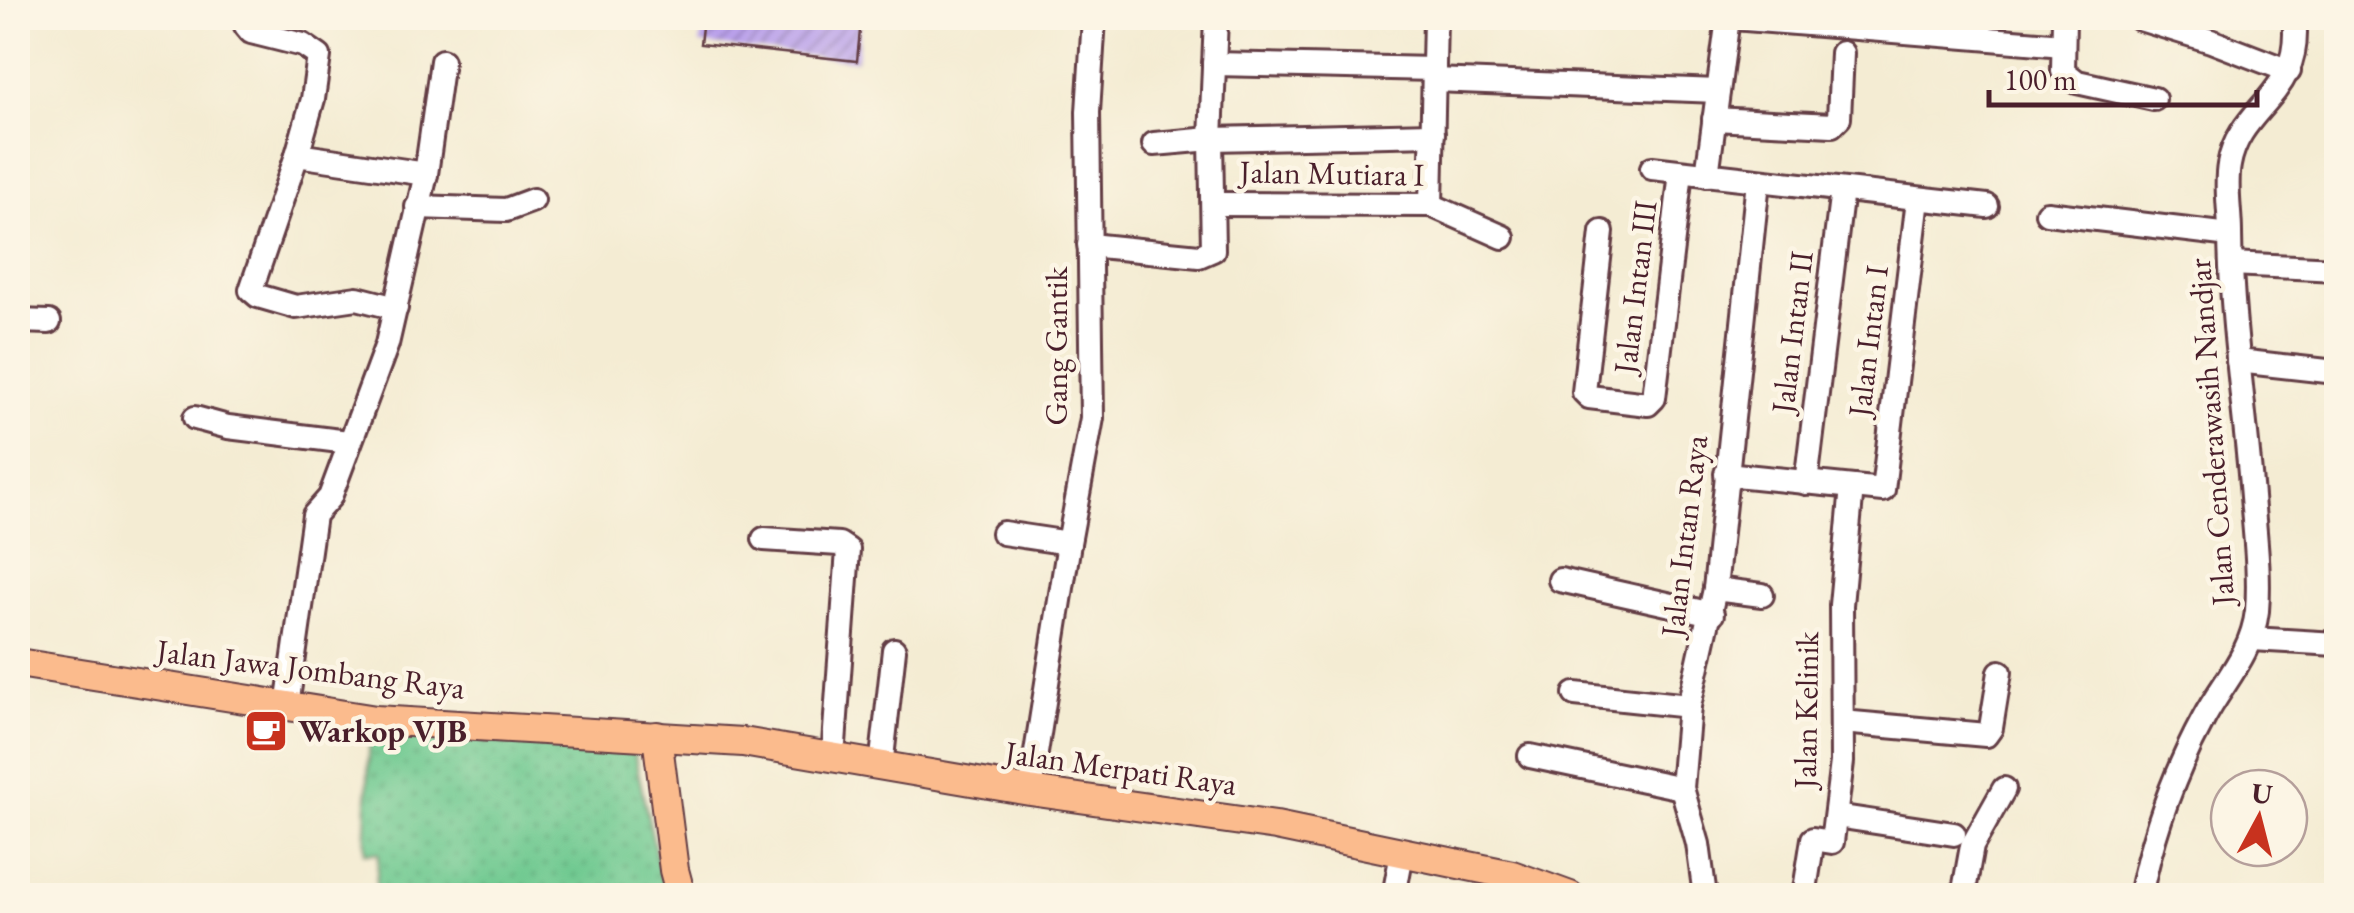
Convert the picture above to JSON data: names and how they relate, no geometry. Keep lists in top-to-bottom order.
{
  "streets": {
    "main road": ["Jalan Jawa Jombang Raya", "Jalan Merpati Raya"],
    "street": [
      "Jalan Mutiara I",
      "Jalan Intan III",
      "Jalan Intan II",
      "Jalan Intan I",
      "Gang Gantik",
      "Jalan Cenderawasih Nandjar",
      "Jalan Intan Raya",
      "Jalan Kelinik"
    ]
  },
  "crossings": [
    ["Jalan Intan I", "Jalan Kelinik"],
    ["Gang Gantik", "Jalan Merpati Raya"],
    ["Jalan Jawa Jombang Raya", "Jalan Merpati Raya"]
  ],
  "places": {
    "cafe": ["Warkop VJB"]
  },
  "scale_bar": "100 m",
  "north": "top"
}
